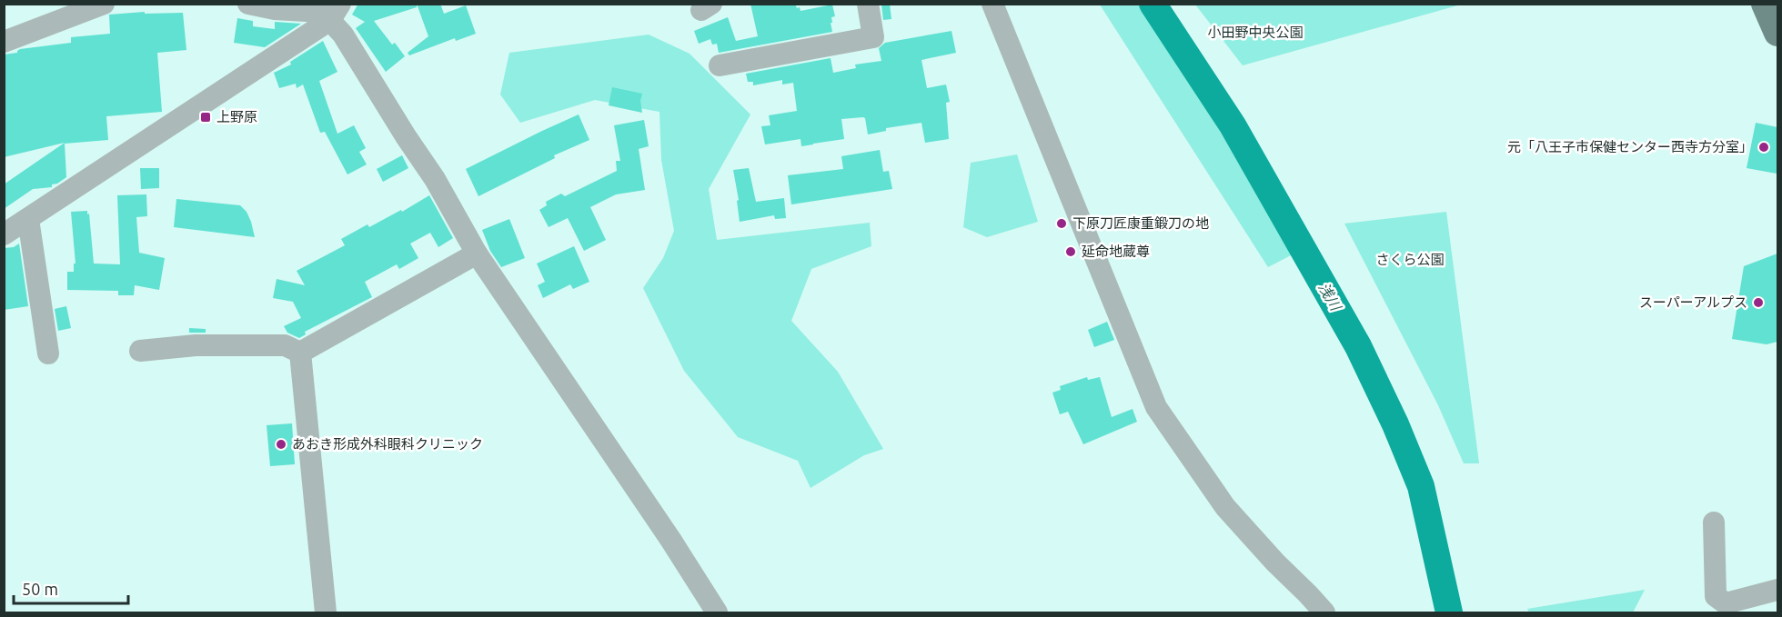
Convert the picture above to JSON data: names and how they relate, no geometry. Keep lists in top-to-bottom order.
{
  "water": ["浅川"],
  "parks": ["小田野中央公園", "さくら公園"],
  "places": {
    "transit": ["上野原"],
    "other": [
      "元「八王子市保健センター西寺方分室」",
      "下原刀匠康重鍛刀の地",
      "延命地蔵尊",
      "スーパーアルプス",
      "あおき形成外科眼科クリニック"
    ]
  },
  "scale_bar": "50 m"
}
